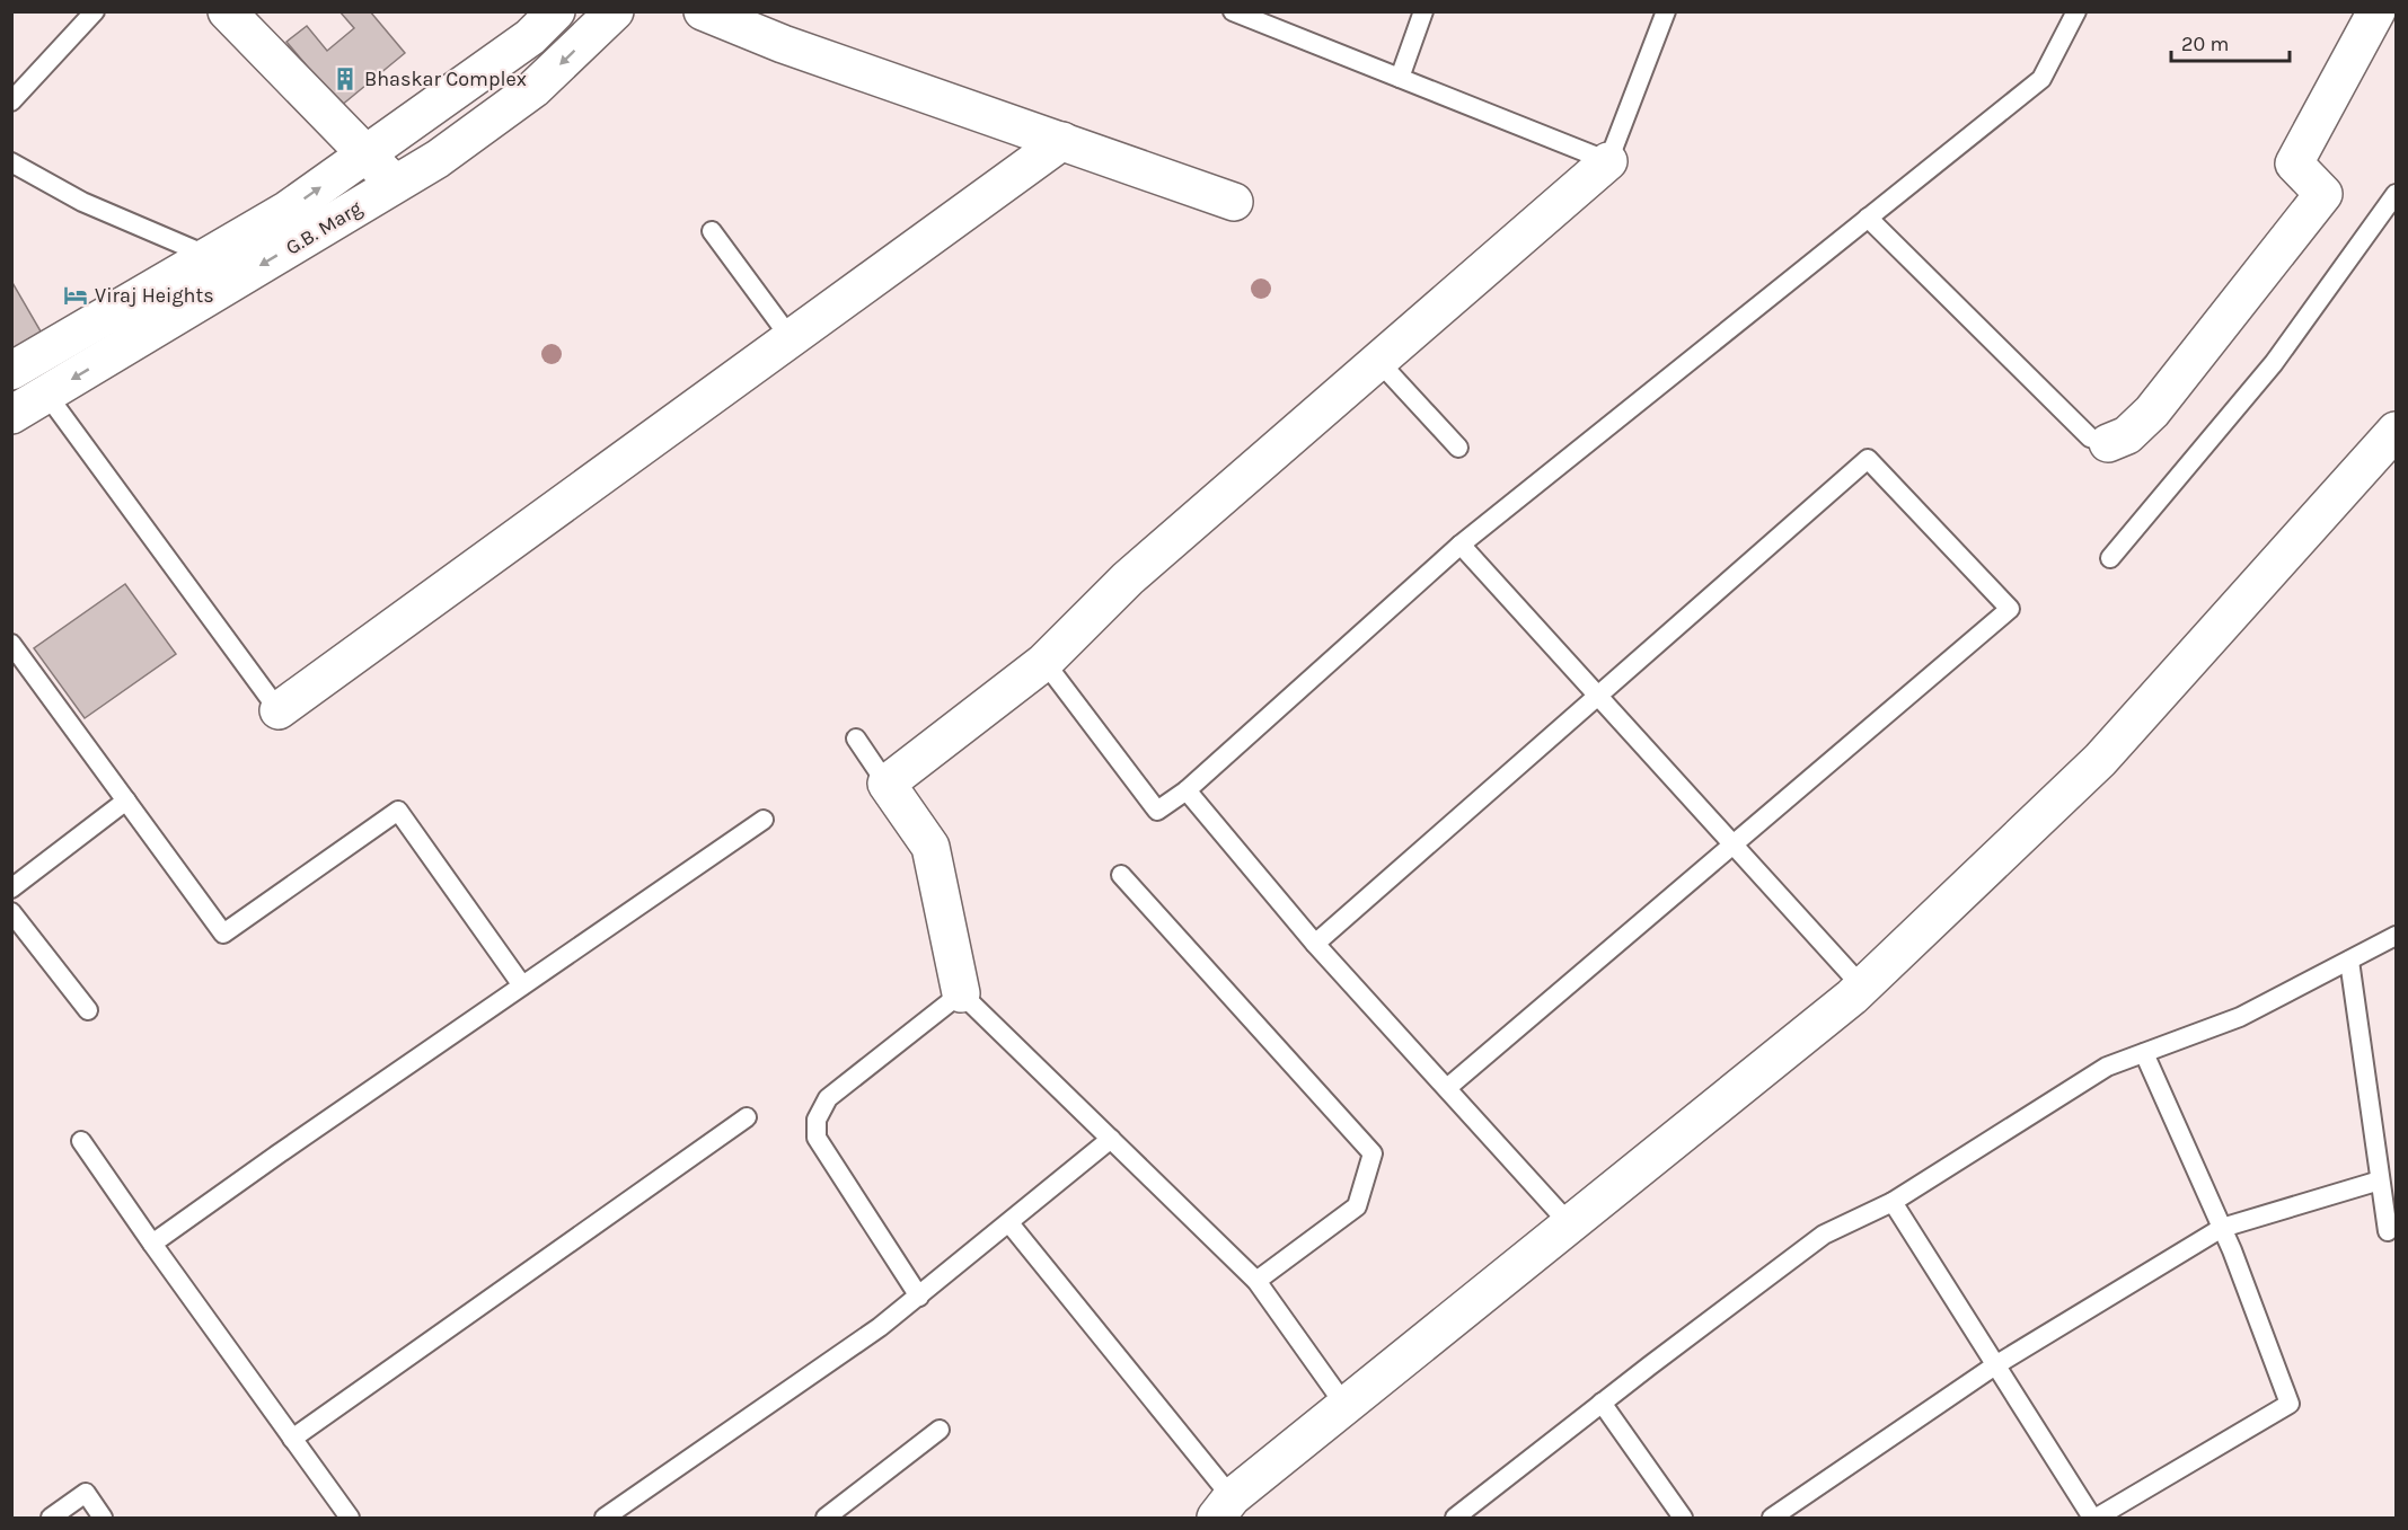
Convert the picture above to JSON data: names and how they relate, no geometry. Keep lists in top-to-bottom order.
{
  "streets": {
    "street": ["G.B. Marg"]
  },
  "places": {
    "building": ["Bhaskar Complex"],
    "hotel": ["Viraj Heights"]
  },
  "scale_bar": "20 m"
}
